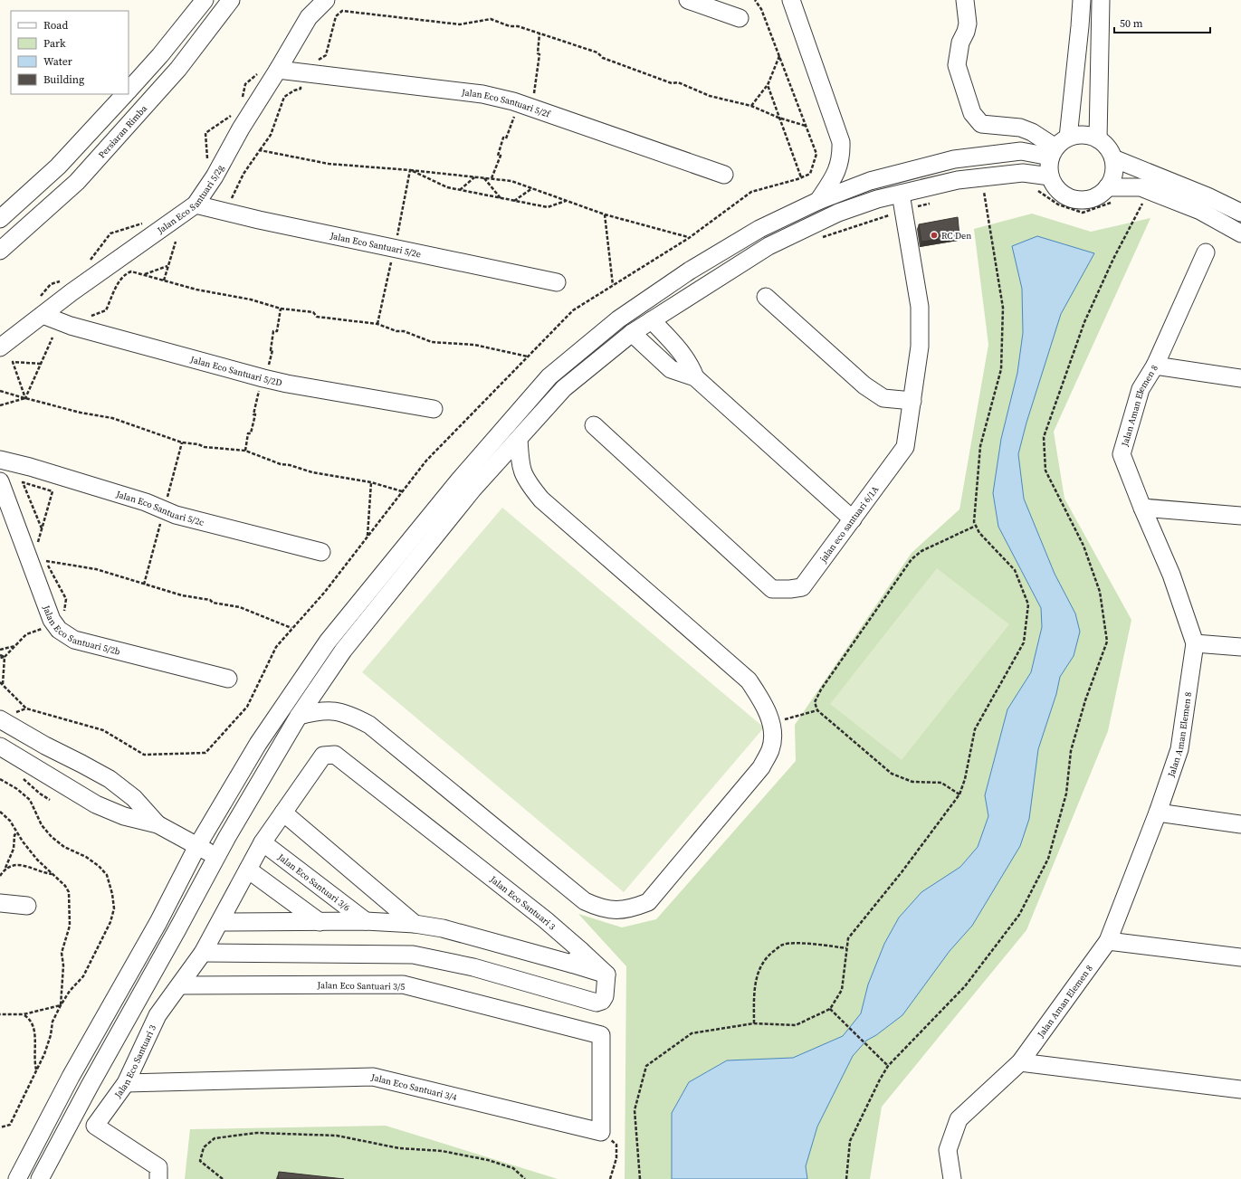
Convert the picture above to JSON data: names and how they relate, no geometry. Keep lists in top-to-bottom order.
{
  "streets": {
    "street": [
      "Jalan Eco Santuari 5/2f",
      "Persiaran Rimba",
      "Jalan Eco Santuari 5/2g",
      "Jalan Eco Santuari 5/2e",
      "Jalan Eco Santuari 5/2D",
      "Jalan Aman Elemen 8",
      "Jalan Eco Santuari 5/2c",
      "jalan eco santuari 6/1A",
      "Jalan Eco Santuari 5/2b",
      "Jalan Eco Santuari 3/6",
      "Jalan Eco Santuari 3",
      "Jalan Eco Santuari 3/5",
      "Jalan Eco Santuari 3/4"
    ]
  },
  "crossings": [
    ["Jalan Eco Santuari 5/2f", "Jalan Eco Santuari 5/2g"],
    ["Jalan Eco Santuari 5/2g", "Jalan Eco Santuari 5/2e"],
    ["Jalan Eco Santuari 5/2g", "Jalan Eco Santuari 5/2D"],
    ["Jalan Eco Santuari 3/6", "Jalan Eco Santuari 3"],
    ["Jalan Eco Santuari 3", "Jalan Eco Santuari 3/5"],
    ["Jalan Eco Santuari 3", "Jalan Eco Santuari 3/4"],
    ["Jalan Eco Santuari 3/5", "Jalan Eco Santuari 3/4"]
  ],
  "places": ["RC Den"],
  "legend": [
    "Road",
    "Park",
    "Water",
    "Building"
  ],
  "scale_bar": "50 m"
}
